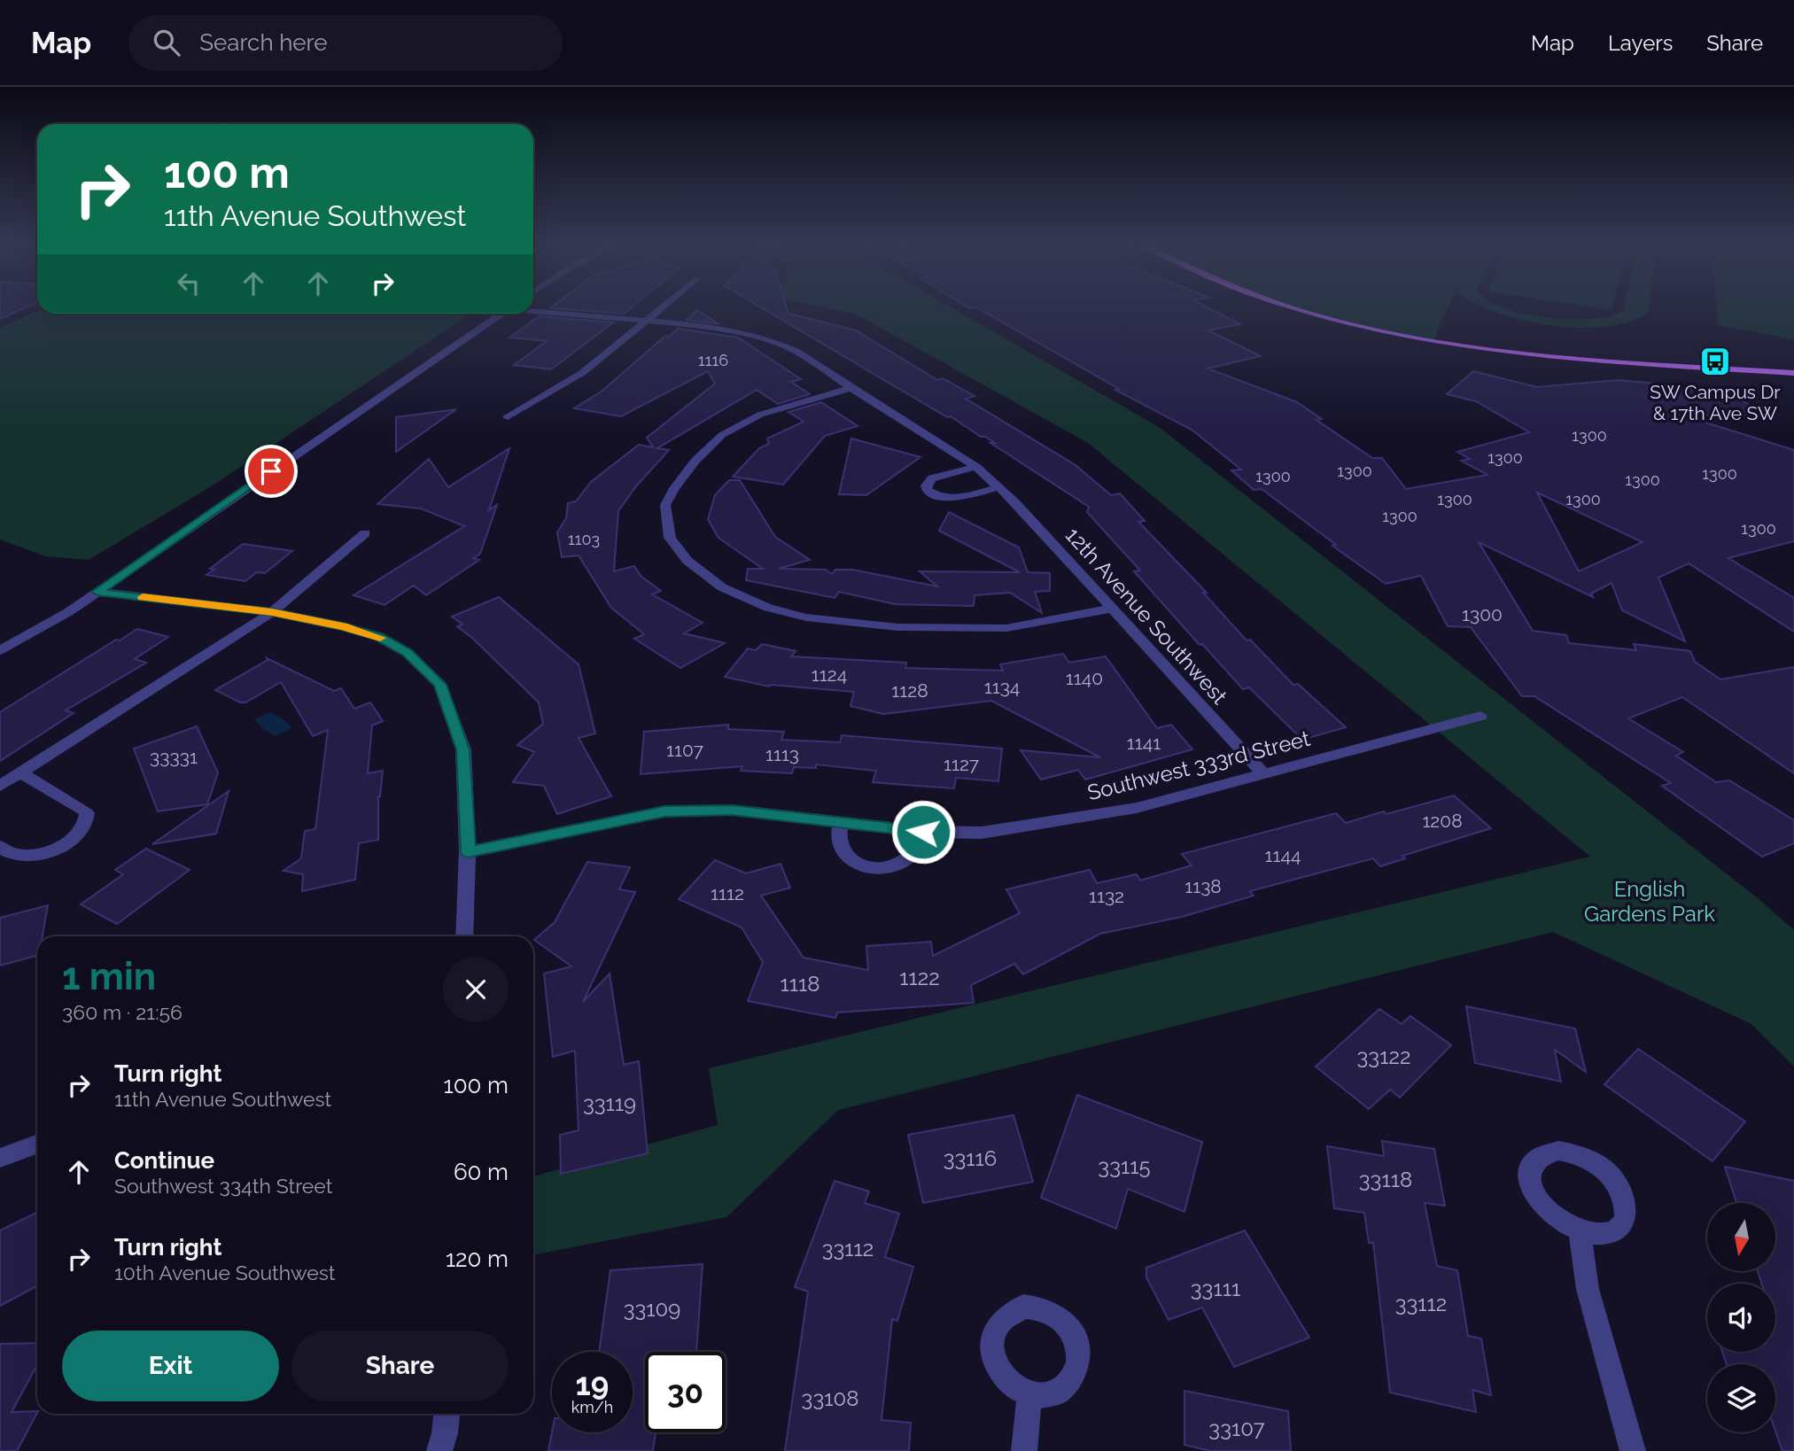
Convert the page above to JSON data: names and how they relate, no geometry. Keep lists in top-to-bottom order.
{
  "streets": {
    "street": ["12th Avenue Southwest", "Southwest 333rd Street"]
  },
  "crossings": [
    ["12th Avenue Southwest", "Southwest 333rd Street"]
  ],
  "parks": ["English Gardens Park"],
  "places": {
    "bus stop": ["SW Campus Dr & 17th Ave SW"]
  },
  "house_numbers": [
    "1116",
    "1300",
    "1300",
    "1300",
    "1300",
    "1300",
    "1300",
    "1300",
    "1300",
    "1300",
    "1300",
    "1103",
    "1300",
    "1124",
    "1140",
    "1134",
    "1128",
    "1141",
    "1107",
    "1113",
    "33331",
    "1127",
    "1208",
    "1144",
    "1138",
    "1112",
    "1132",
    "1122",
    "1118",
    "33122",
    "33119",
    "33116",
    "33115",
    "33118",
    "33112",
    "33111",
    "33112",
    "33109",
    "33108",
    "33107"
  ],
  "north": "bottom",
  "page": {
    "header": "Map",
    "search": "Search here",
    "nav": ["Map", "Layers", "Share"],
    "turn": ["100 m", "11th Avenue Southwest"],
    "heading": ["1 min", "360 m · 21:56"],
    "list": [
      {
        "name": "Turn right",
        "note": "11th Avenue Southwest",
        "value": "100 m"
      },
      {
        "name": "Continue",
        "note": "Southwest 334th Street",
        "value": "60 m"
      },
      {
        "name": "Turn right",
        "note": "10th Avenue Southwest",
        "value": "120 m"
      }
    ],
    "buttons": ["Exit", "Share"],
    "speed": "19 km/h",
    "limit": "30"
  }
}
